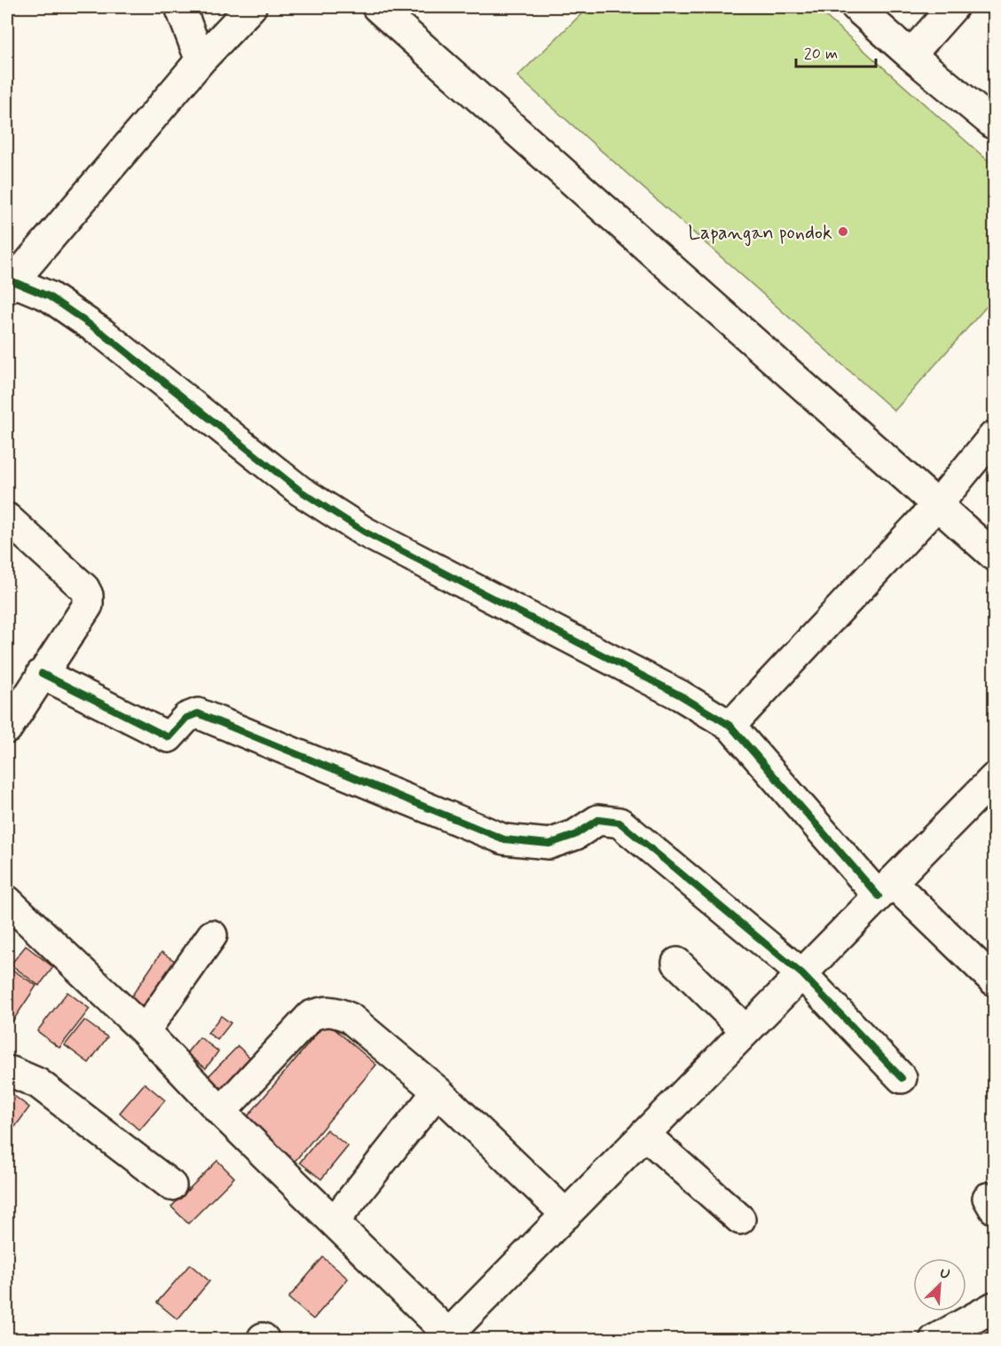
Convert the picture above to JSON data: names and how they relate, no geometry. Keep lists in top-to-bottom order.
{
  "places": ["Lapangan pondok"],
  "scale_bar": "20 m",
  "north": "top right"
}
